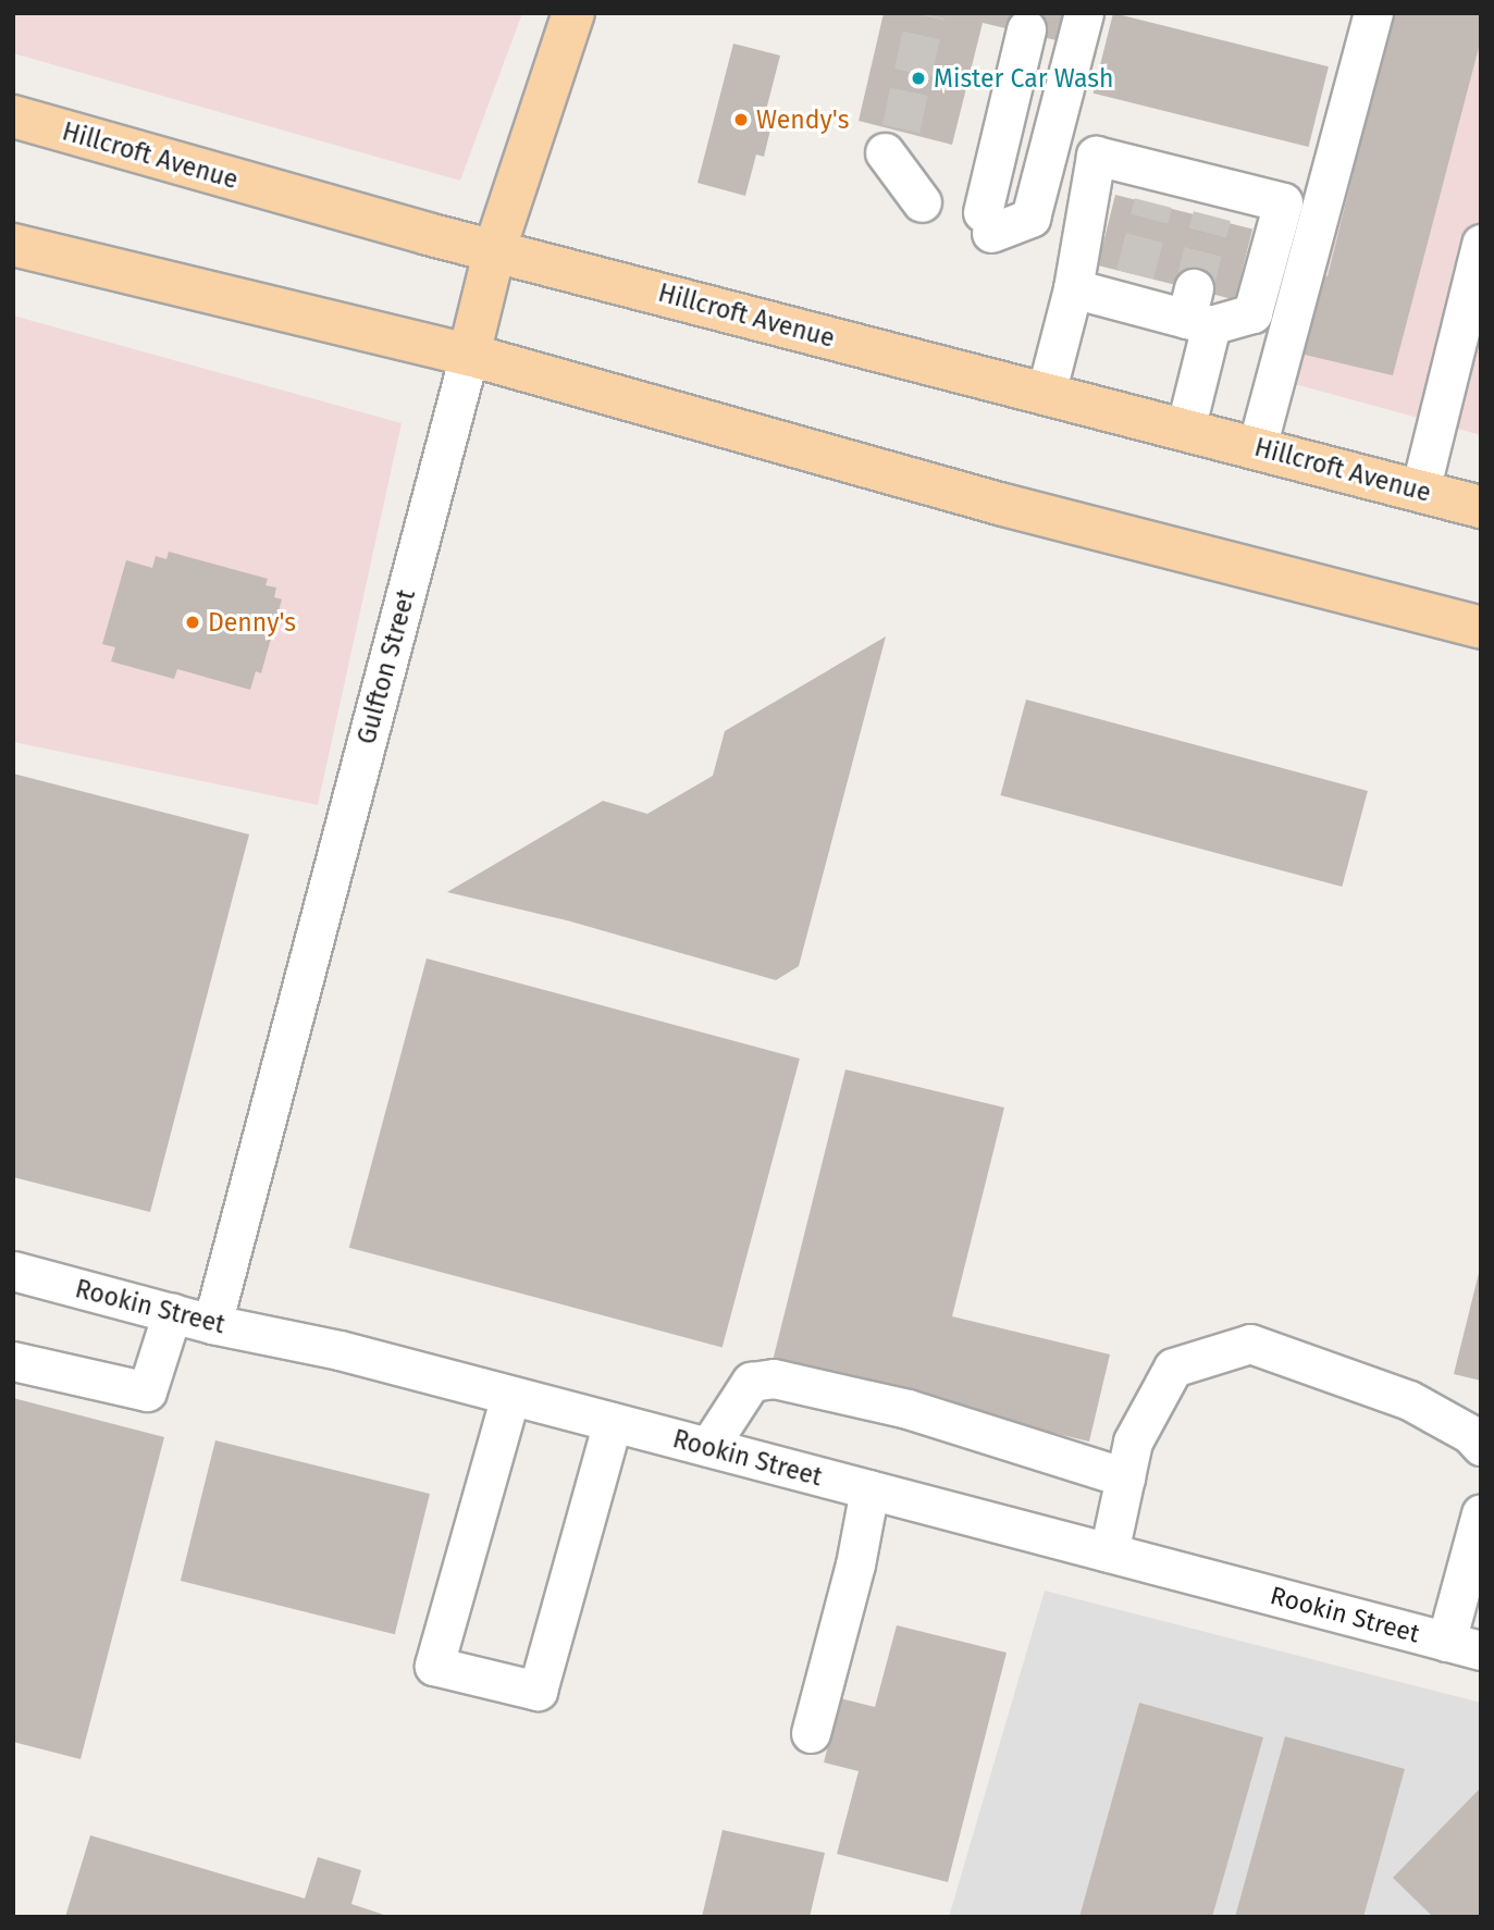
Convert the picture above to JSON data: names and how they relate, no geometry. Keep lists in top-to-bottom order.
{
  "streets": {
    "main road": ["Hillcroft Avenue", "Gulfton Street"],
    "street": ["Rookin Street"]
  },
  "crossings": [
    ["Hillcroft Avenue", "Gulfton Street"],
    ["Gulfton Street", "Rookin Street"]
  ],
  "places": ["Mister Car Wash", "Wendy's", "Denny's"]
}
